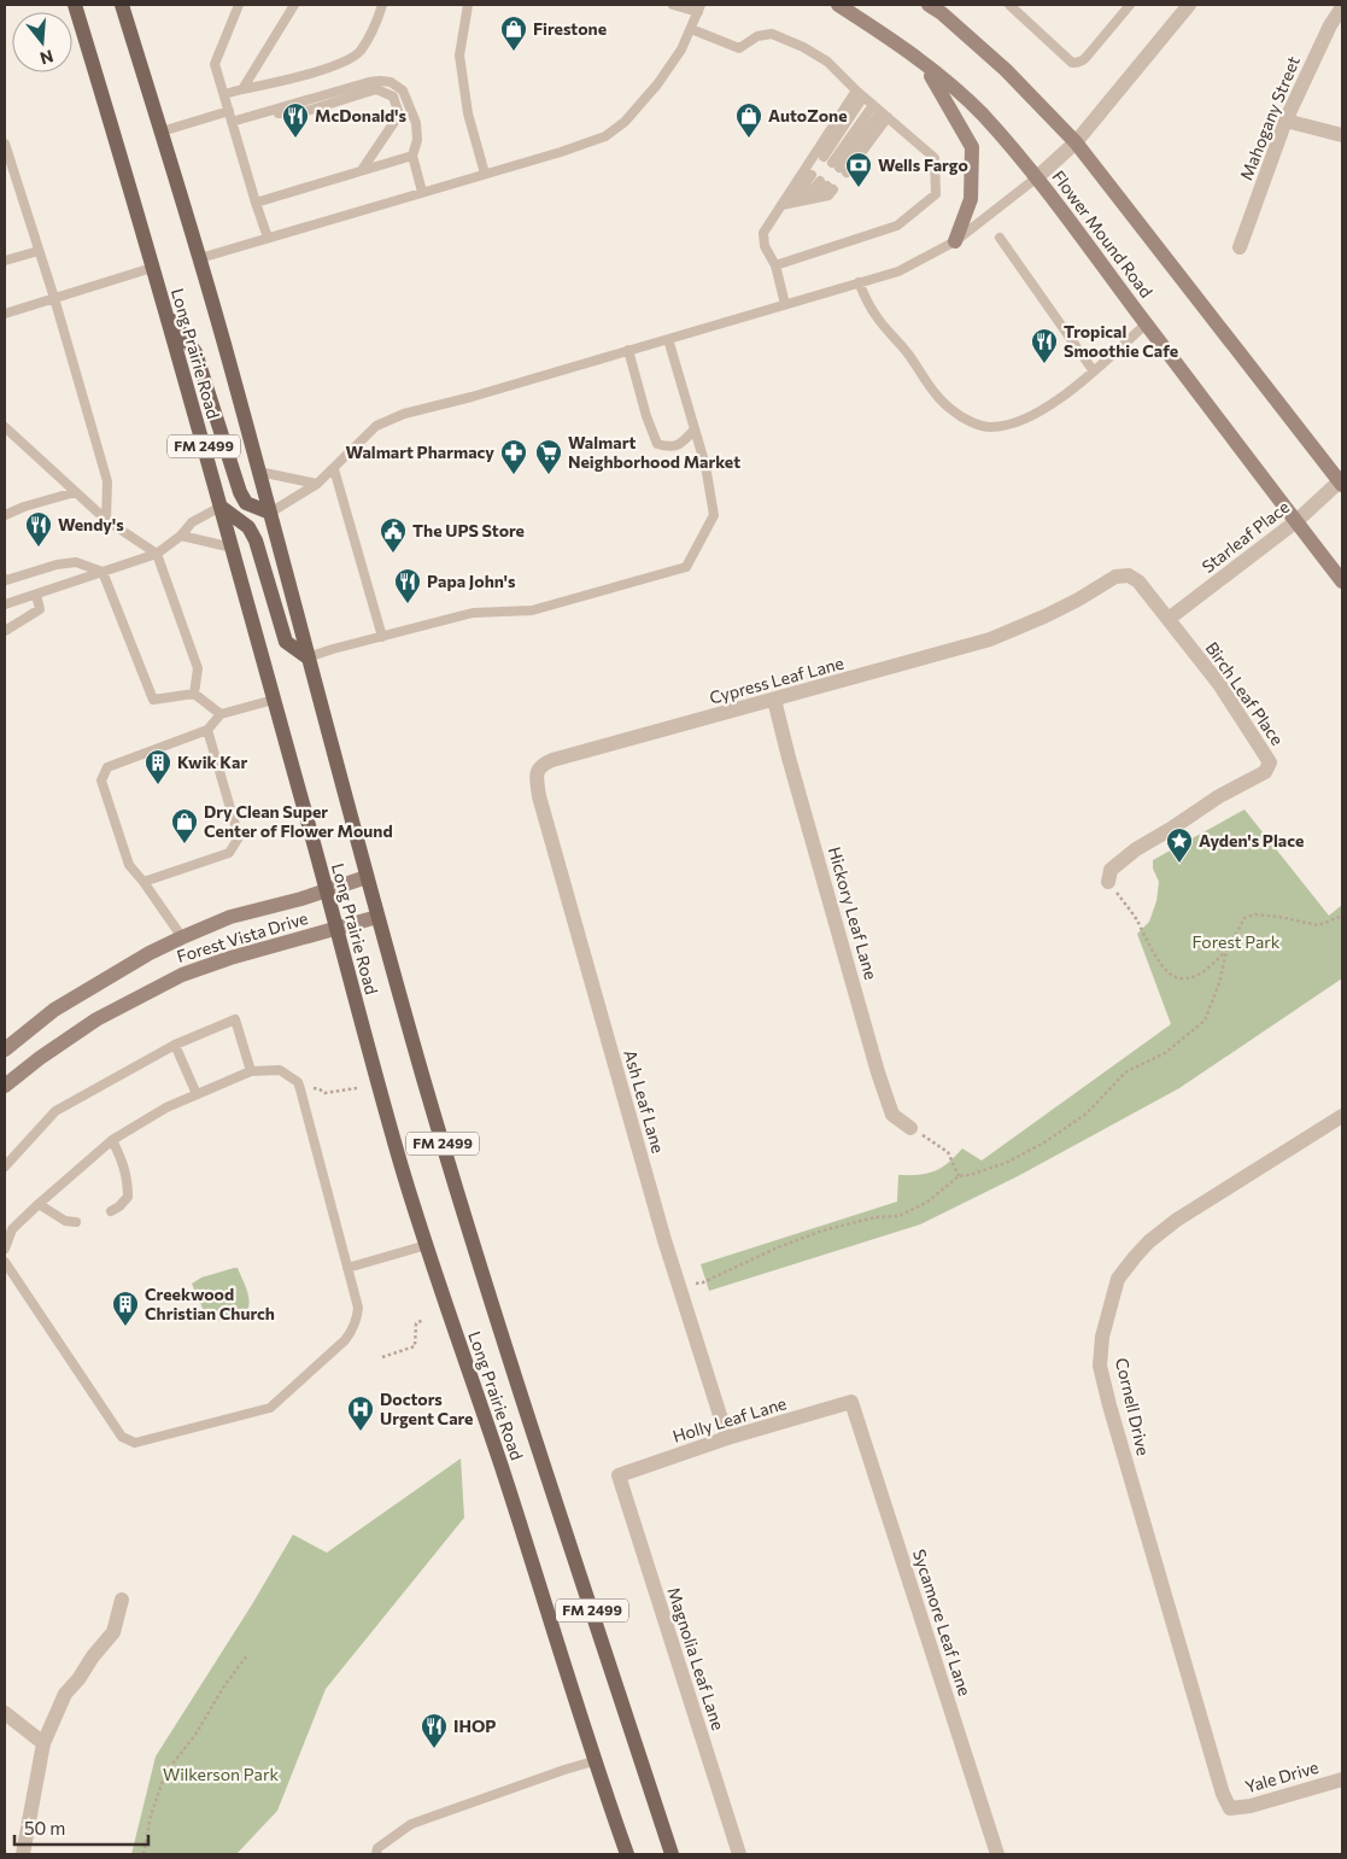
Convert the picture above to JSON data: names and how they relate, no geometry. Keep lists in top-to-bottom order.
{
  "streets": {
    "main road": [
      "Flower Mound Road",
      "Long Prairie Road",
      "FM 2499",
      "Forest Vista Drive"
    ],
    "street": [
      "Mahogany Street",
      "Starleaf Place",
      "Cypress Leaf Lane",
      "Birch Leaf Place",
      "Hickory Leaf Lane",
      "Ash Leaf Lane",
      "Cornell Drive",
      "Holly Leaf Lane",
      "Sycamore Leaf Lane",
      "Magnolia Leaf Lane",
      "Yale Drive"
    ]
  },
  "crossings": [
    ["Flower Mound Road", "Starleaf Place"],
    ["Long Prairie Road", "Forest Vista Drive"],
    ["Starleaf Place", "Birch Leaf Place"],
    ["Cypress Leaf Lane", "Birch Leaf Place"],
    ["Cypress Leaf Lane", "Hickory Leaf Lane"],
    ["Cypress Leaf Lane", "Ash Leaf Lane"],
    ["Ash Leaf Lane", "Holly Leaf Lane"],
    ["Cornell Drive", "Yale Drive"],
    ["Holly Leaf Lane", "Sycamore Leaf Lane"],
    ["Holly Leaf Lane", "Magnolia Leaf Lane"]
  ],
  "parks": ["Forest Park", "Wilkerson Park"],
  "places": {
    "shop": ["Firestone", "AutoZone", "Dry Clean Super Center of Flower Mound"],
    "restaurant": [
      "McDonald's",
      "Tropical Smoothie Cafe",
      "Wendy's",
      "Papa John's",
      "IHOP"
    ],
    "bank": ["Wells Fargo"],
    "pharmacy": ["Walmart Pharmacy"],
    "supermarket": ["Walmart Neighborhood Market"],
    "public building": ["The UPS Store"],
    "building": ["Kwik Kar", "Creekwood Christian Church"],
    "place": ["Ayden's Place"],
    "hospital": ["Doctors Urgent Care"]
  },
  "scale_bar": "50 m",
  "north": "bottom"
}
